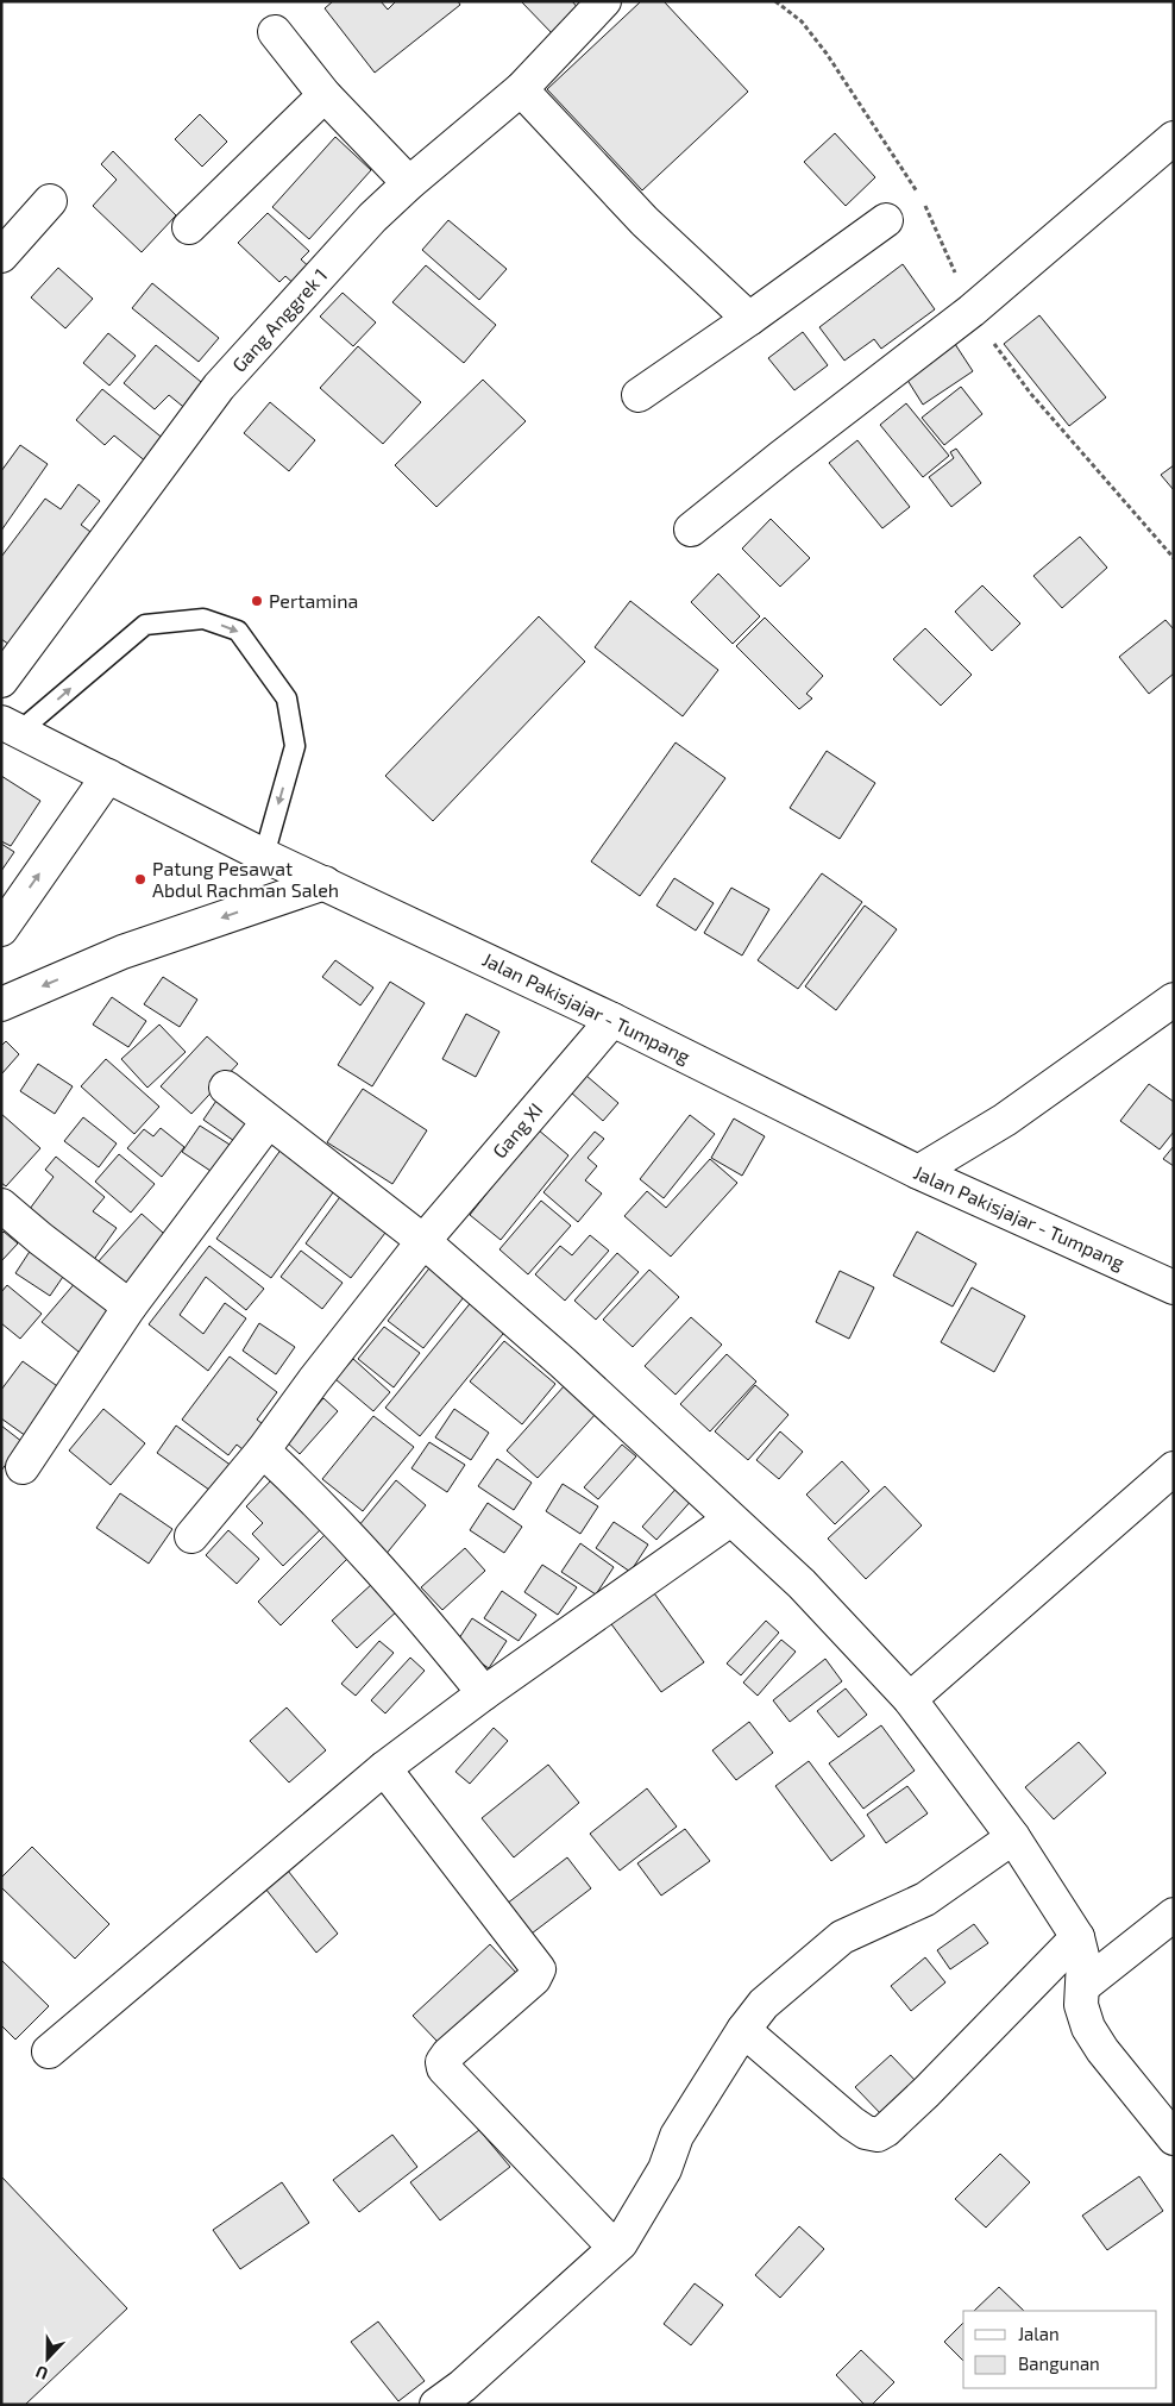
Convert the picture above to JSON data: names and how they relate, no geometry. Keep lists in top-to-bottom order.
{
  "streets": {
    "street": ["Gang Anggrek 1", "Jalan Pakisjajar - Tumpang", "Gang XI"]
  },
  "crossings": [
    ["Jalan Pakisjajar - Tumpang", "Gang XI"]
  ],
  "places": ["Pertamina", "Patung Pesawat Abdul Rachman Saleh"],
  "legend": ["Jalan", "Bangunan"],
  "north": "bottom"
}
